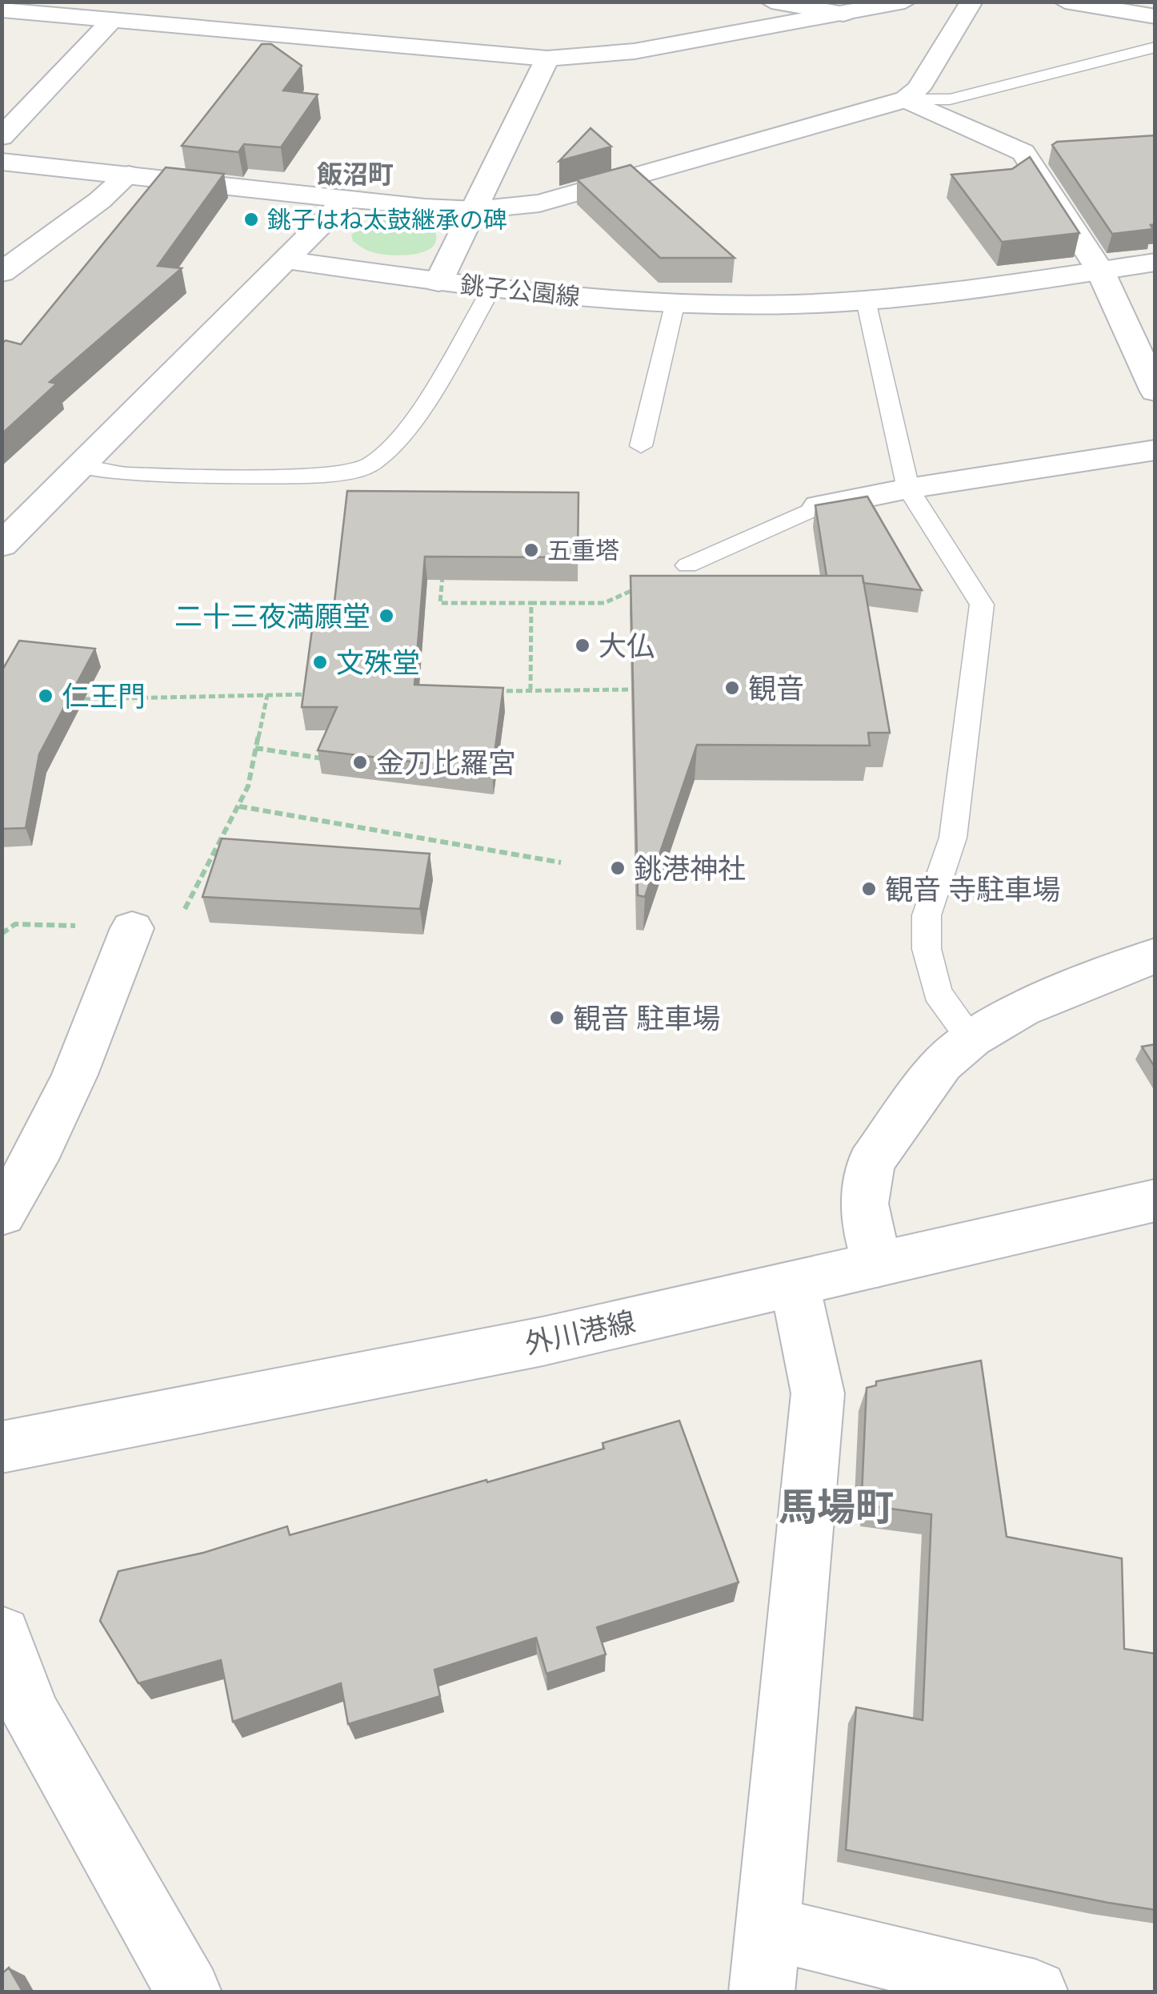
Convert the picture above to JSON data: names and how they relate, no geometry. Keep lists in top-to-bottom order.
{
  "streets": {
    "street": ["銚子公園線", "外川港線"]
  },
  "districts": ["飯沼町", "馬場町"],
  "places": [
    "銚子はね太鼓継承の碑",
    "五重塔",
    "二十三夜満願堂",
    "大仏",
    "文殊堂",
    "観音",
    "仁王門",
    "金刀比羅宮",
    "銚港神社",
    "観音 寺駐車場",
    "観音 駐車場"
  ]
}
